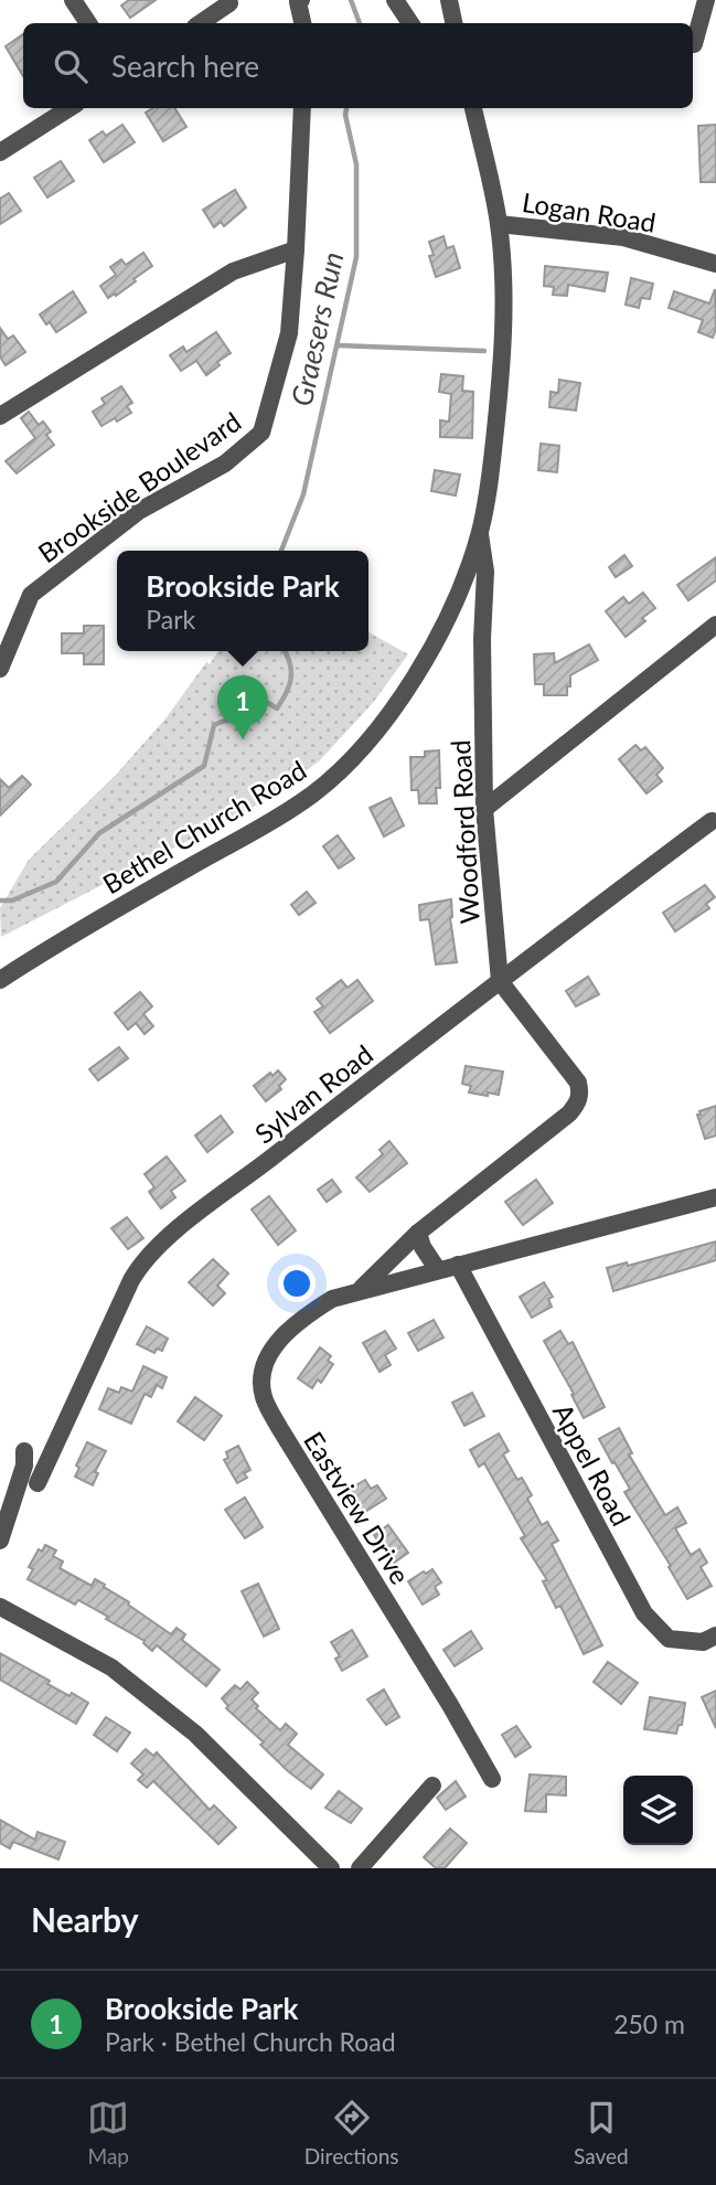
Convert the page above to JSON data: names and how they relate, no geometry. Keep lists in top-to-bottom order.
{
  "streets": {
    "street": [
      "Logan Road",
      "Brookside Boulevard",
      "Bethel Church Road",
      "Woodford Road",
      "Sylvan Road",
      "Appel Road",
      "Eastview Drive"
    ]
  },
  "crossings": [
    ["Logan Road", "Bethel Church Road"],
    ["Bethel Church Road", "Woodford Road"],
    ["Woodford Road", "Sylvan Road"],
    ["Appel Road", "Eastview Drive"]
  ],
  "water": ["Graesers Run"],
  "page": {
    "search": "Search here",
    "popup": ["Brookside Park", "Park"],
    "pins": "1",
    "heading": "Nearby",
    "list": [
      {
        "mark": "1",
        "name": "Brookside Park",
        "note": "Park · Bethel Church Road",
        "value": "250 m"
      }
    ],
    "nav": ["Map", "Directions", "Saved"]
  }
}
